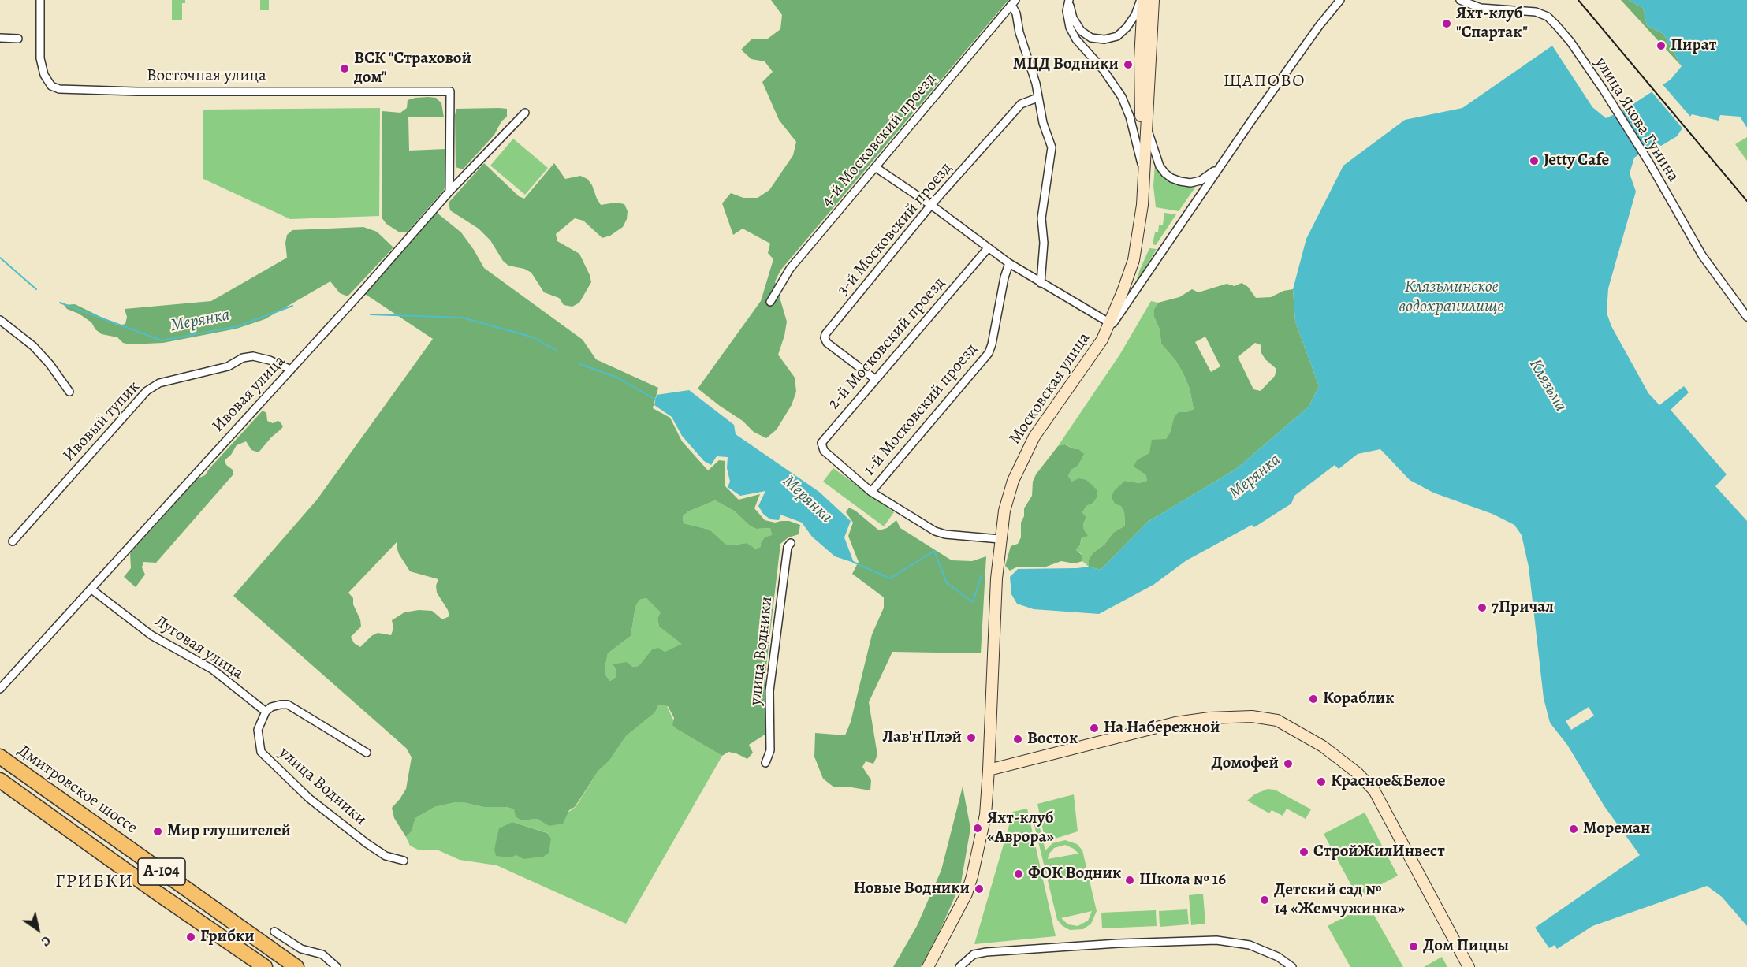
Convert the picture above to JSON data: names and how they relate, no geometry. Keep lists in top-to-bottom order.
{
  "streets": {
    "highway": ["Дмитровское шоссе", "А-104"],
    "main road": ["Московская улица"],
    "street": [
      "Восточная улица",
      "улица Якова Гунина",
      "4-й Московский проезд",
      "3-й Московский проезд",
      "2-й Московский проезд",
      "Ивовая улица",
      "1-й Московский проезд",
      "Ивовый тупик",
      "Луговая улица",
      "улица Водники"
    ]
  },
  "crossings": [
    ["Восточная улица", "Ивовая улица"],
    ["3-й Московский проезд", "2-й Московский проезд"],
    ["2-й Московский проезд", "1-й Московский проезд"],
    ["Ивовая улица", "Ивовый тупик"],
    ["Ивовая улица", "Луговая улица"],
    ["Луговая улица", "улица Водники"]
  ],
  "districts": ["ЩАПОВО", "ГРИБКИ"],
  "water": ["Клязьминское водохранилище", "Мерянка", "Клязьма"],
  "places": [
    "Яхт-клуб \"Спартак\"",
    "Пират",
    "МЦД Водники",
    "ВСК \"Страховой дом\"",
    "Jetty Cafe",
    "7Причал",
    "Кораблик",
    "На Набережной",
    "Лав'н'Плэй",
    "Восток",
    "Домофей",
    "Красное&Белое",
    "Яхт-клуб «Аврора»",
    "Мореман",
    "Мир глушителей",
    "СтройЖилИнвест",
    "ФОК Водник",
    "Школа № 16",
    "Новые Водники",
    "Детский сад № 14 «Жемчужинка»",
    "Грибки",
    "Дом Пиццы"
  ],
  "north": "bottom right"
}
